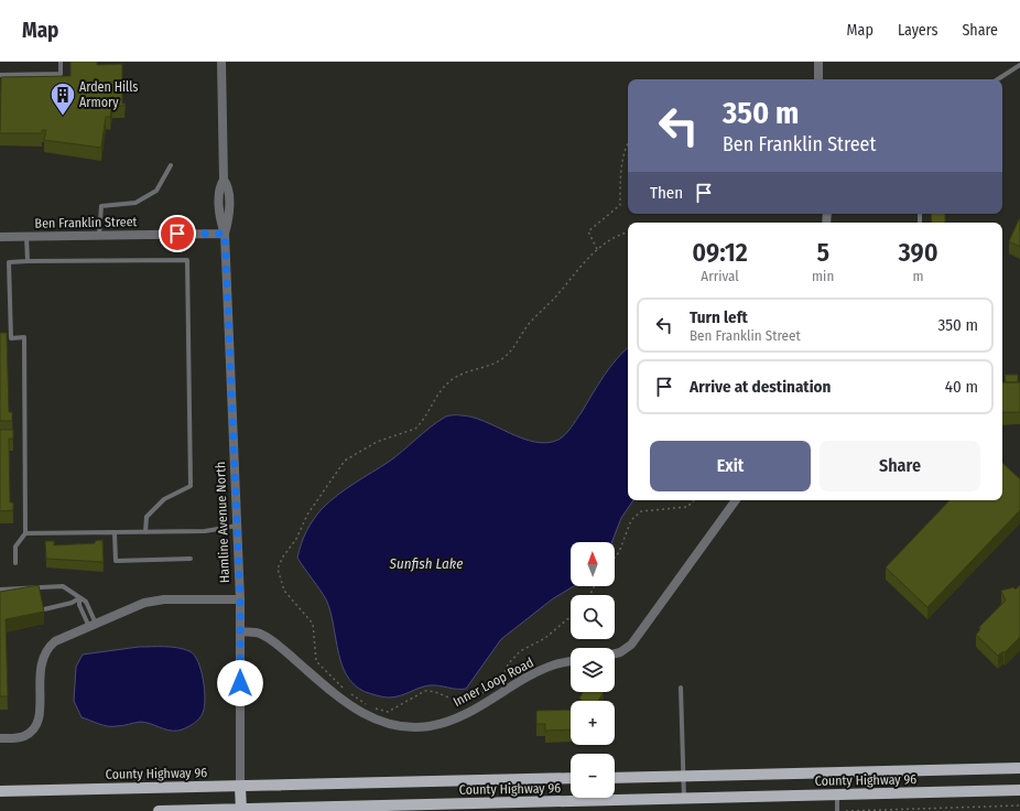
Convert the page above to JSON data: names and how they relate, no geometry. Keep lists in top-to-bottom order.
{
  "streets": {
    "main road": ["Hamline Avenue North", "County Highway 96"],
    "street": ["Ben Franklin Street", "Inner Loop Road"]
  },
  "crossings": [
    ["Ben Franklin Street", "Hamline Avenue North"],
    ["Hamline Avenue North", "Inner Loop Road"],
    ["Hamline Avenue North", "County Highway 96"]
  ],
  "water": ["Sunfish Lake"],
  "places": {
    "building": ["Arden Hills Armory"]
  },
  "north": "top",
  "page": {
    "header": "Map",
    "nav": ["Map", "Layers", "Share"],
    "turn": ["350 m", "Ben Franklin Street"],
    "then": "Then",
    "eta": [
      "09:12",
      "Arrival",
      "5",
      "min",
      "390",
      "m"
    ],
    "list": [
      {
        "name": "Turn left",
        "note": "Ben Franklin Street",
        "value": "350 m"
      },
      {
        "name": "Arrive at destination",
        "value": "40 m"
      }
    ],
    "buttons": ["Exit", "Share"],
    "map_buttons": ["+", "−"]
  }
}
